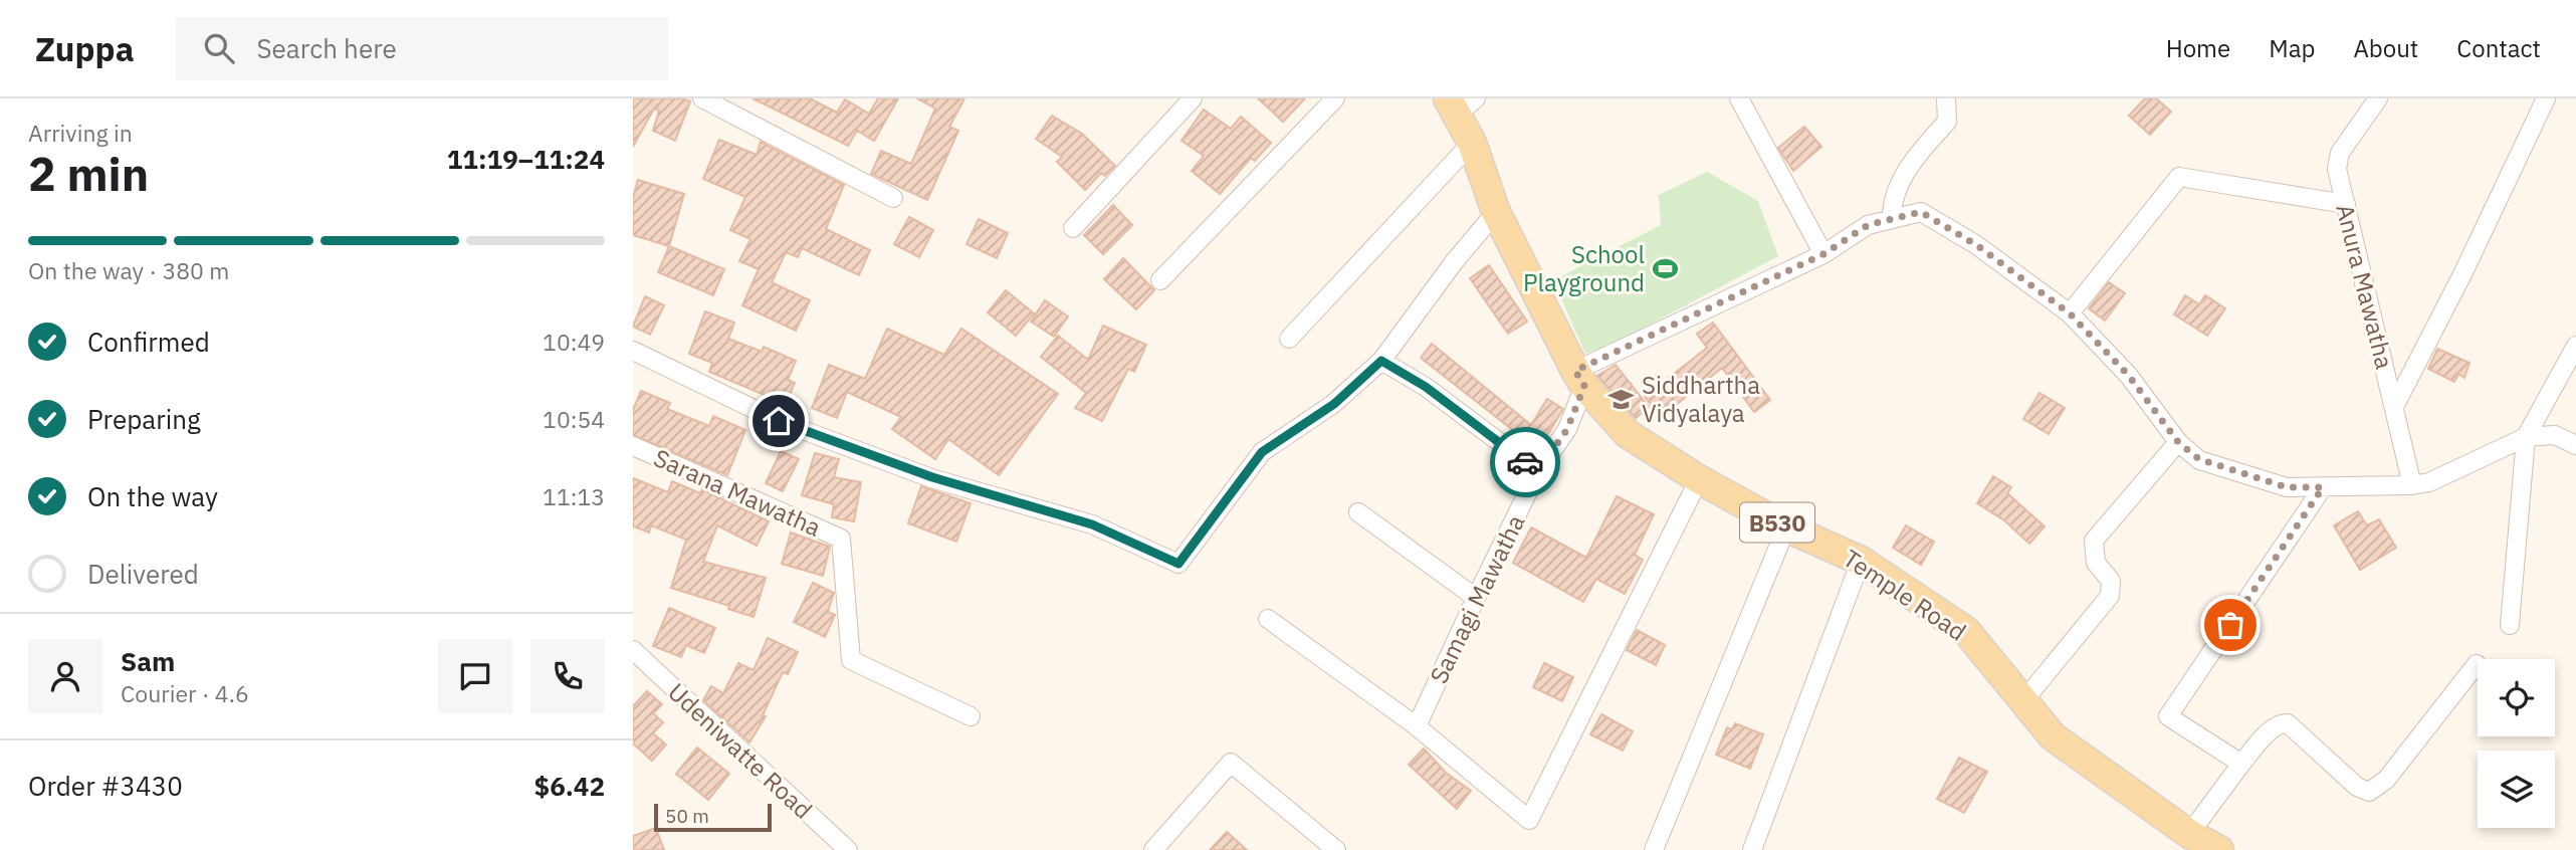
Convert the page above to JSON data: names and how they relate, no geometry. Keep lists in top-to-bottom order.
{
  "streets": {
    "main road": ["B530", "Temple Road"],
    "street": [
      "Anura Mawatha",
      "Sarana Mawatha",
      "Samagi Mawatha",
      "Udeniwatte Road"
    ]
  },
  "crossings": [
    ["Temple Road", "Samagi Mawatha"]
  ],
  "places": {
    "sports": ["School Playground"],
    "school or university": ["Siddhartha Vidyalaya"]
  },
  "scale_bar": "50 m",
  "page": {
    "header": "Zuppa",
    "search": "Search here",
    "nav": [
      "Home",
      "Map",
      "About",
      "Contact"
    ],
    "heading": ["2 min", "Arriving in", "11:19–11:24"],
    "panel": [
      "Sam",
      "Courier · 4.6",
      "Order #3430",
      "$6.42"
    ],
    "bar": "On the way · 380 m",
    "list": [
      ["Confirmed", "10:49"],
      ["Preparing", "10:54"],
      ["On the way", "11:13"],
      "Delivered"
    ],
    "scale": "50 m"
  }
}
